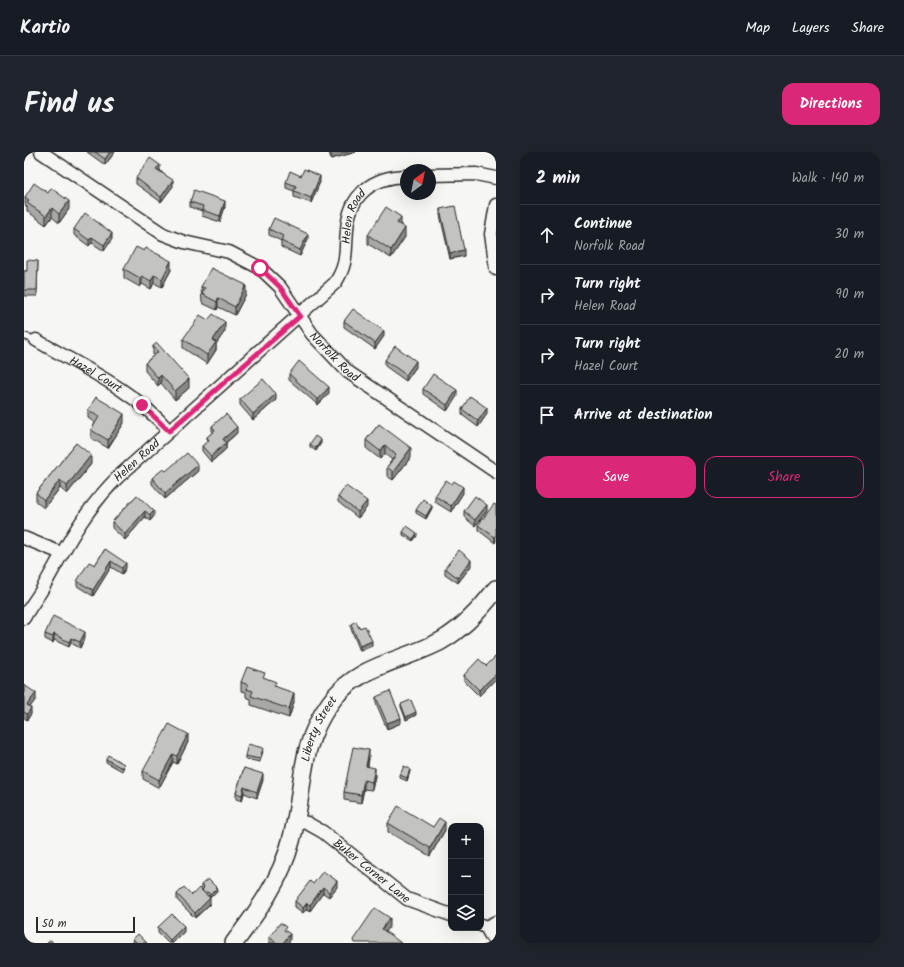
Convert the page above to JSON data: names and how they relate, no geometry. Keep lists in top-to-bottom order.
{
  "streets": {
    "main road": ["Liberty Street"],
    "street": [
      "Helen Road",
      "Norfolk Road",
      "Hazel Court",
      "Buker Corner Lane"
    ]
  },
  "crossings": [
    ["Helen Road", "Norfolk Road"],
    ["Helen Road", "Hazel Court"],
    ["Liberty Street", "Buker Corner Lane"]
  ],
  "scale_bar": "50 m",
  "north": "top right",
  "page": {
    "header": "Kartio",
    "nav": ["Map", "Layers", "Share"],
    "title": "Find us",
    "buttons": [
      "Directions",
      ["Save", "Share"]
    ],
    "heading": ["2 min", "Walk · 140 m"],
    "list": [
      ["Continue", "Norfolk Road", "30 m"],
      ["Turn right", "Helen Road", "90 m"],
      ["Turn right", "Hazel Court", "20 m"],
      "Arrive at destination"
    ],
    "map_buttons": ["+", "−"],
    "scale": "50 m"
  }
}
